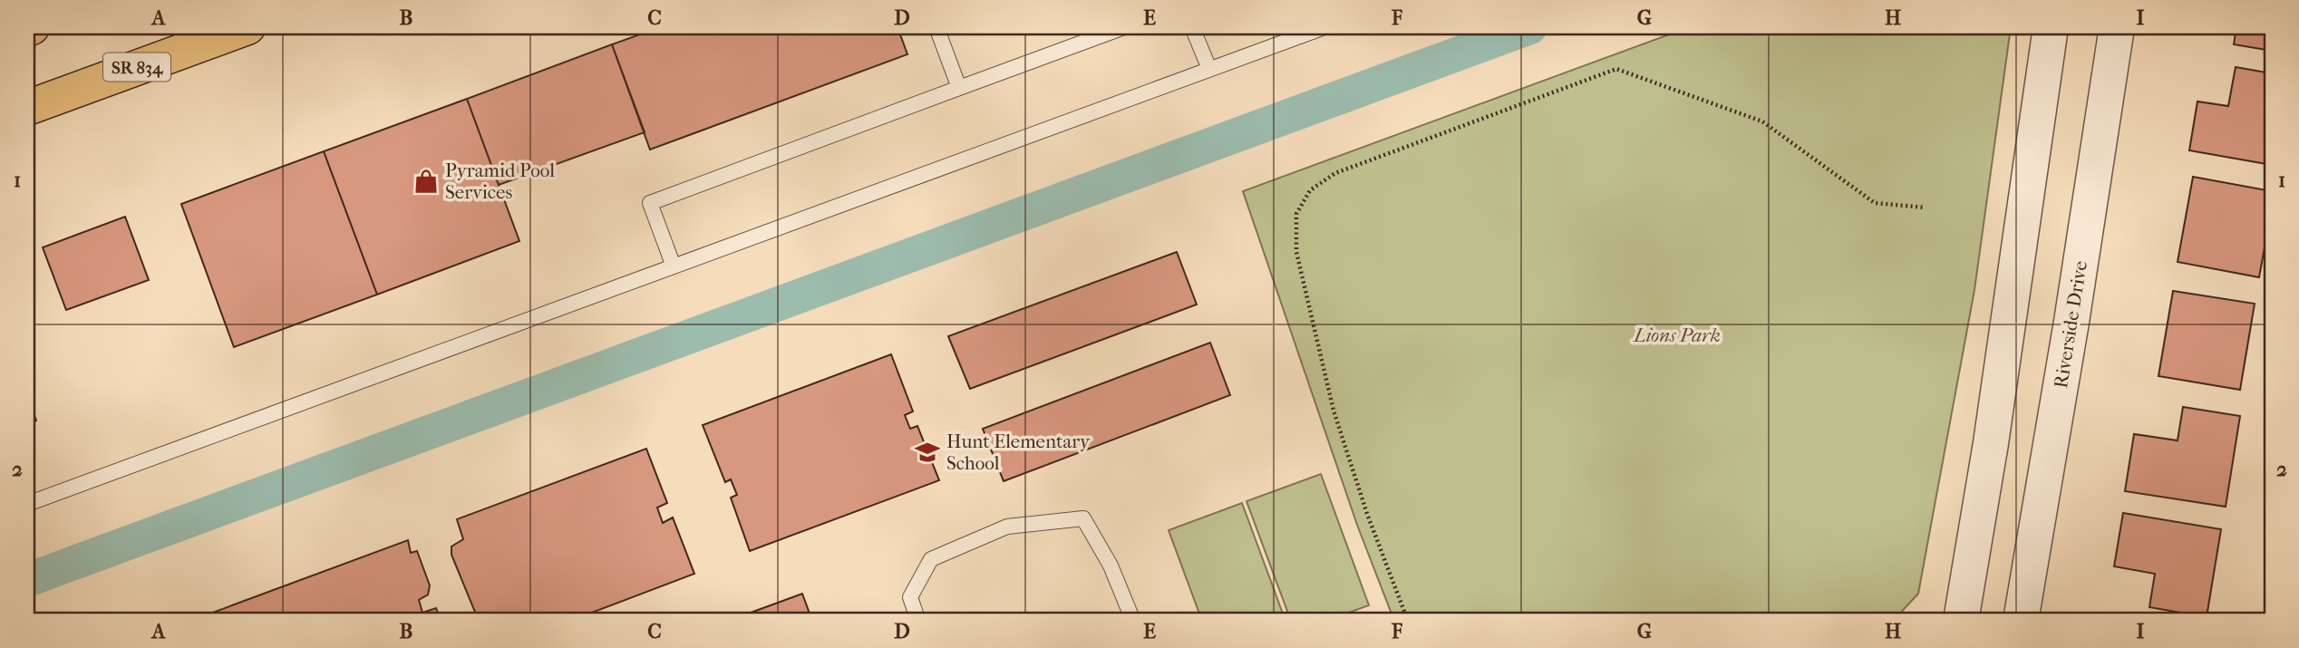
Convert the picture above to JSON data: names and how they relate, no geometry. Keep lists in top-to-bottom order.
{
  "streets": {
    "main road": ["SR 834"],
    "street": ["Riverside Drive"]
  },
  "parks": ["Lions Park"],
  "places": {
    "shop": ["Pyramid Pool Services"],
    "school or university": ["Hunt Elementary School"]
  },
  "grid": {
    "columns": [
      "A",
      "B",
      "C",
      "D",
      "E",
      "F",
      "G",
      "H",
      "I"
    ],
    "rows": ["1", "2"]
  }
}
